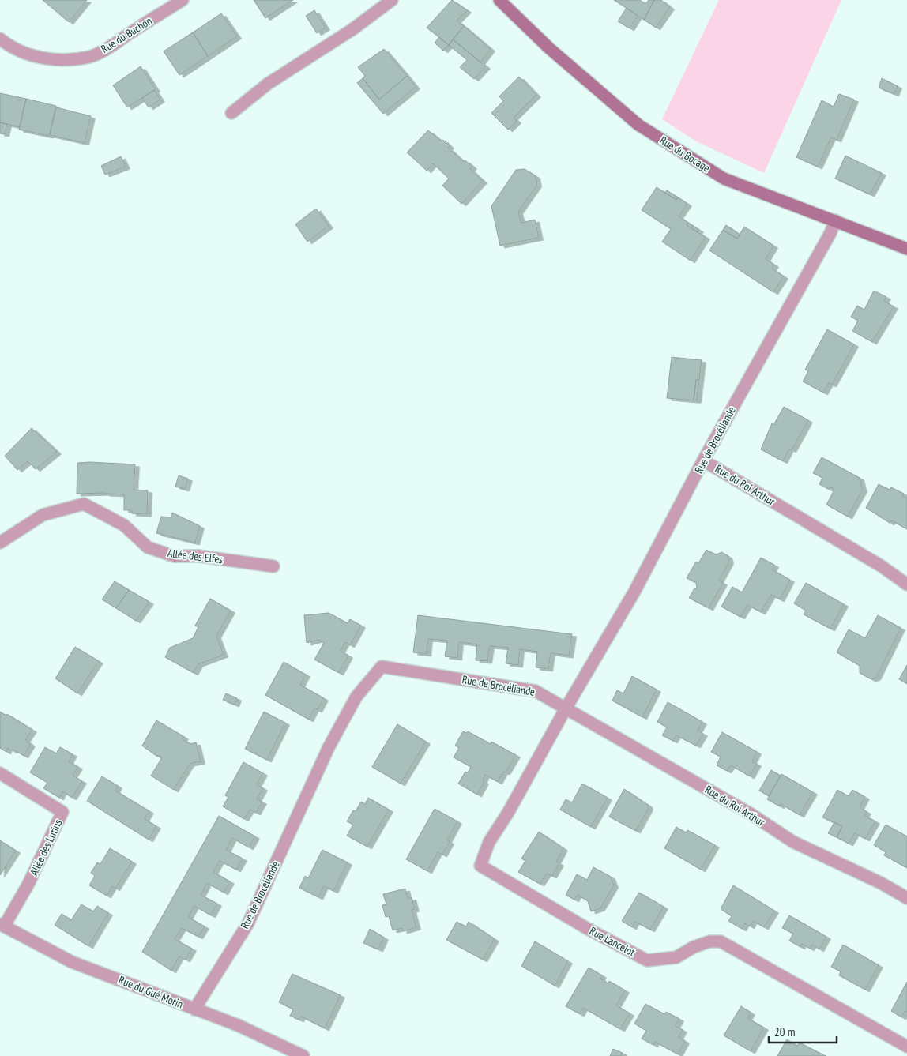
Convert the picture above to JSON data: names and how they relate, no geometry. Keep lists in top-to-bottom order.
{
  "streets": {
    "street": [
      "Rue du Buchon",
      "Rue du Bocage",
      "Rue de Brocéliande",
      "Rue du Roi Arthur",
      "Allée des Elfes",
      "Allée des Lutins",
      "Rue Lancelot",
      "Rue du Gué Morin"
    ]
  },
  "crossings": [
    ["Rue du Bocage", "Rue de Brocéliande"],
    ["Rue de Brocéliande", "Rue du Roi Arthur"],
    ["Rue de Brocéliande", "Rue Lancelot"],
    ["Rue de Brocéliande", "Rue du Gué Morin"],
    ["Rue du Roi Arthur", "Rue Lancelot"],
    ["Allée des Lutins", "Rue du Gué Morin"]
  ],
  "scale_bar": "20 m"
}
